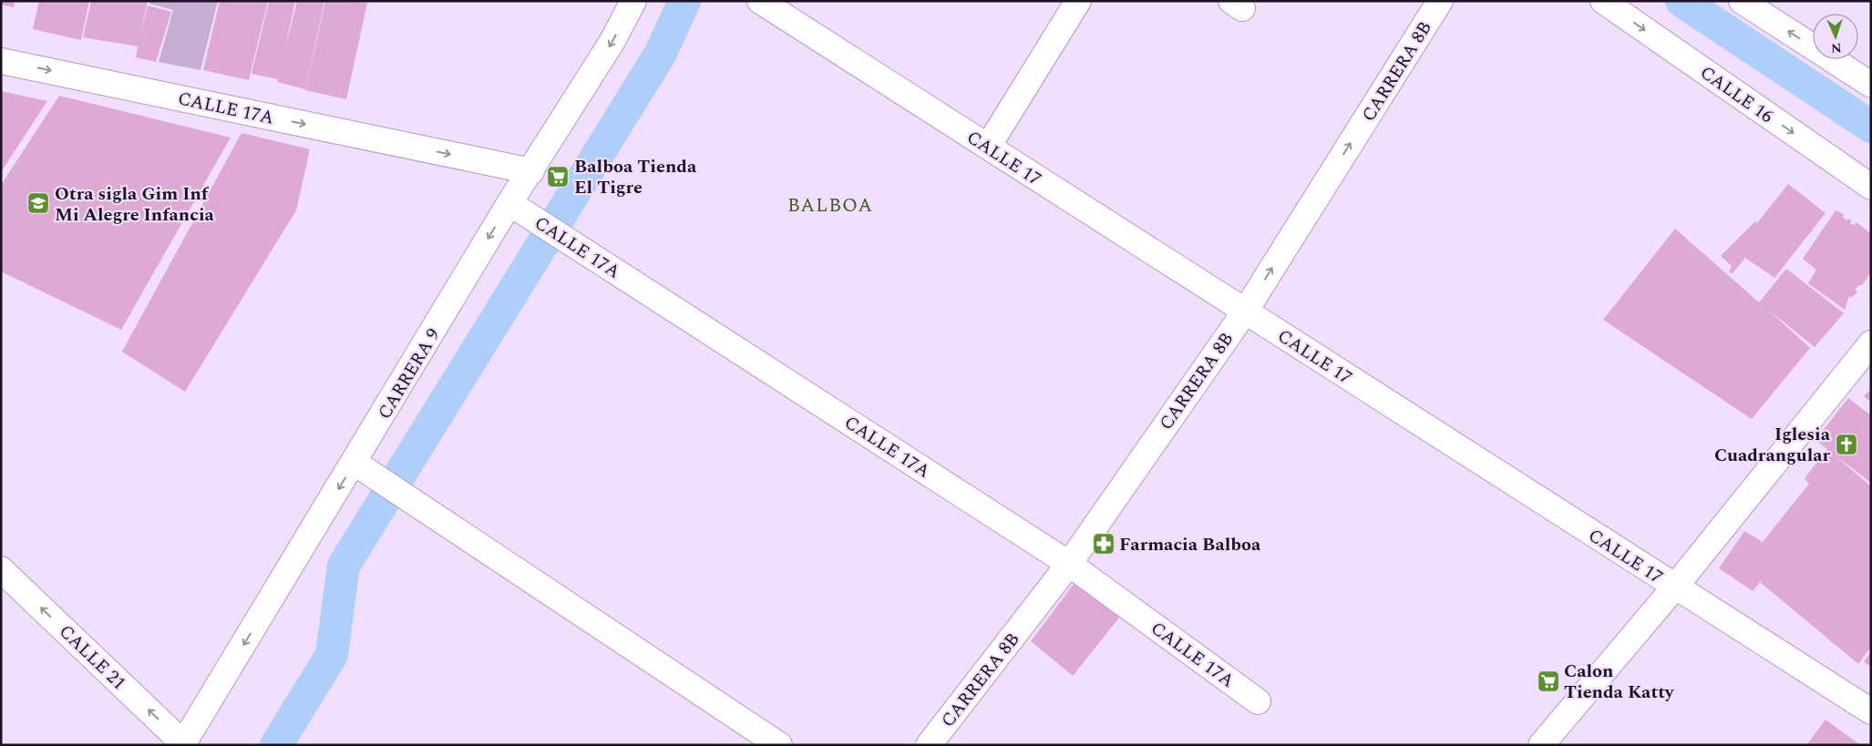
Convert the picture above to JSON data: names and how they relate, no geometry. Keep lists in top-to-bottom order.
{
  "streets": {
    "street": [
      "CARRERA 8B",
      "CALLE 16",
      "CALLE 17A",
      "CALLE 17",
      "CARRERA 9",
      "CALLE 21"
    ]
  },
  "crossings": [
    ["CARRERA 8B", "CALLE 17A"],
    ["CARRERA 8B", "CALLE 17"],
    ["CALLE 17A", "CARRERA 9"],
    ["CARRERA 9", "CALLE 21"]
  ],
  "one_way": [
    "CARRERA 8B",
    "CALLE 17A",
    "CARRERA 9",
    "CALLE 21"
  ],
  "districts": ["BALBOA"],
  "places": {
    "supermarket": ["Balboa Tienda El Tigre", "Calon Tienda Katty"],
    "school or university": ["Otra sigla Gim Inf Mi Alegre Infancia"],
    "church": ["Iglesia Cuadrangular"],
    "pharmacy": ["Farmacia Balboa"]
  },
  "north": "bottom"
}
